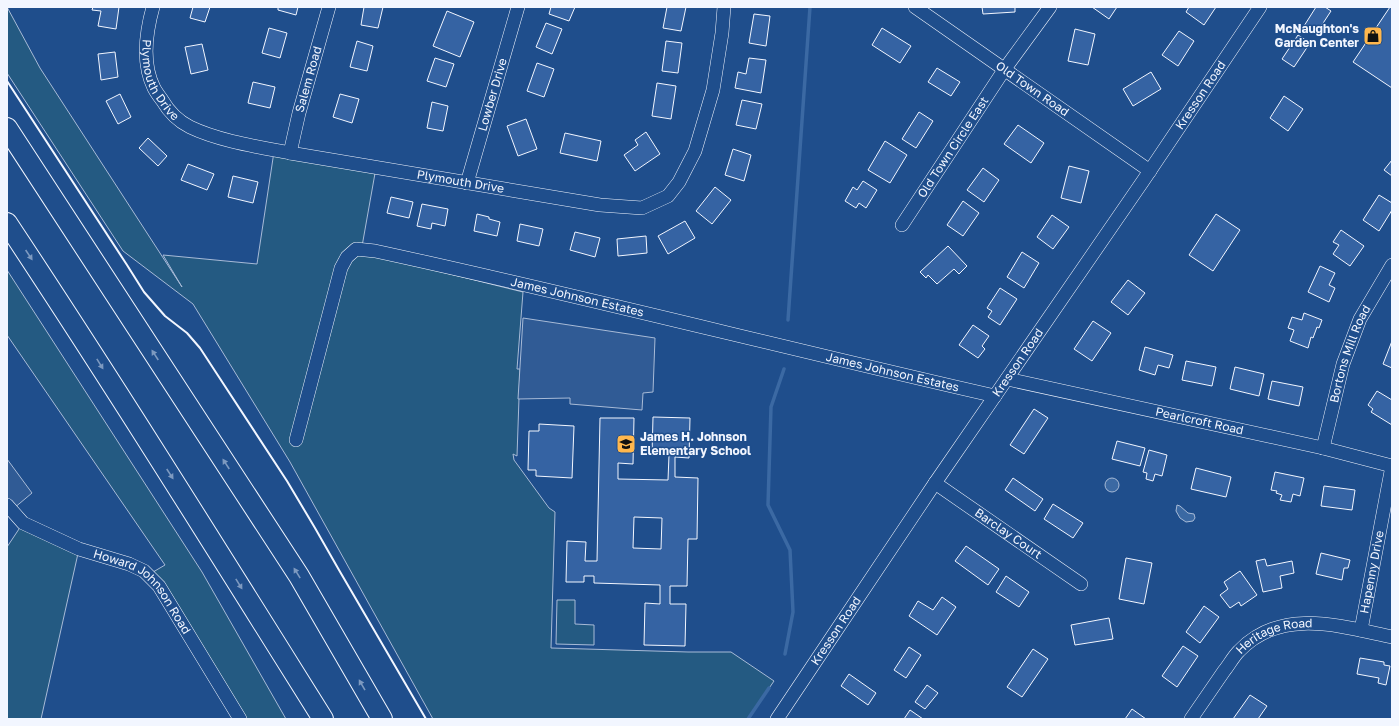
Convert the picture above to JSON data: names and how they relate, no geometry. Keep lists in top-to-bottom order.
{
  "streets": {
    "street": [
      "Plymouth Drive",
      "Salem Road",
      "Old Town Road",
      "Lowber Drive",
      "Kresson Road",
      "Old Town Circle East",
      "James Johnson Estates",
      "Bortons Mill Road",
      "Pearlcroft Road",
      "Barclay Court",
      "Hapenny Drive",
      "Howard Johnson Road",
      "Heritage Road"
    ]
  },
  "crossings": [
    ["Plymouth Drive", "Salem Road"],
    ["Plymouth Drive", "Lowber Drive"],
    ["Old Town Road", "Kresson Road"],
    ["Old Town Road", "Old Town Circle East"],
    ["Kresson Road", "James Johnson Estates"],
    ["Kresson Road", "Pearlcroft Road"],
    ["Kresson Road", "Barclay Court"],
    ["Bortons Mill Road", "Pearlcroft Road"],
    ["Pearlcroft Road", "Hapenny Drive"],
    ["Hapenny Drive", "Heritage Road"]
  ],
  "places": {
    "shop": ["McNaughton's Garden Center"],
    "school or university": ["James H. Johnson Elementary School"]
  }
}
